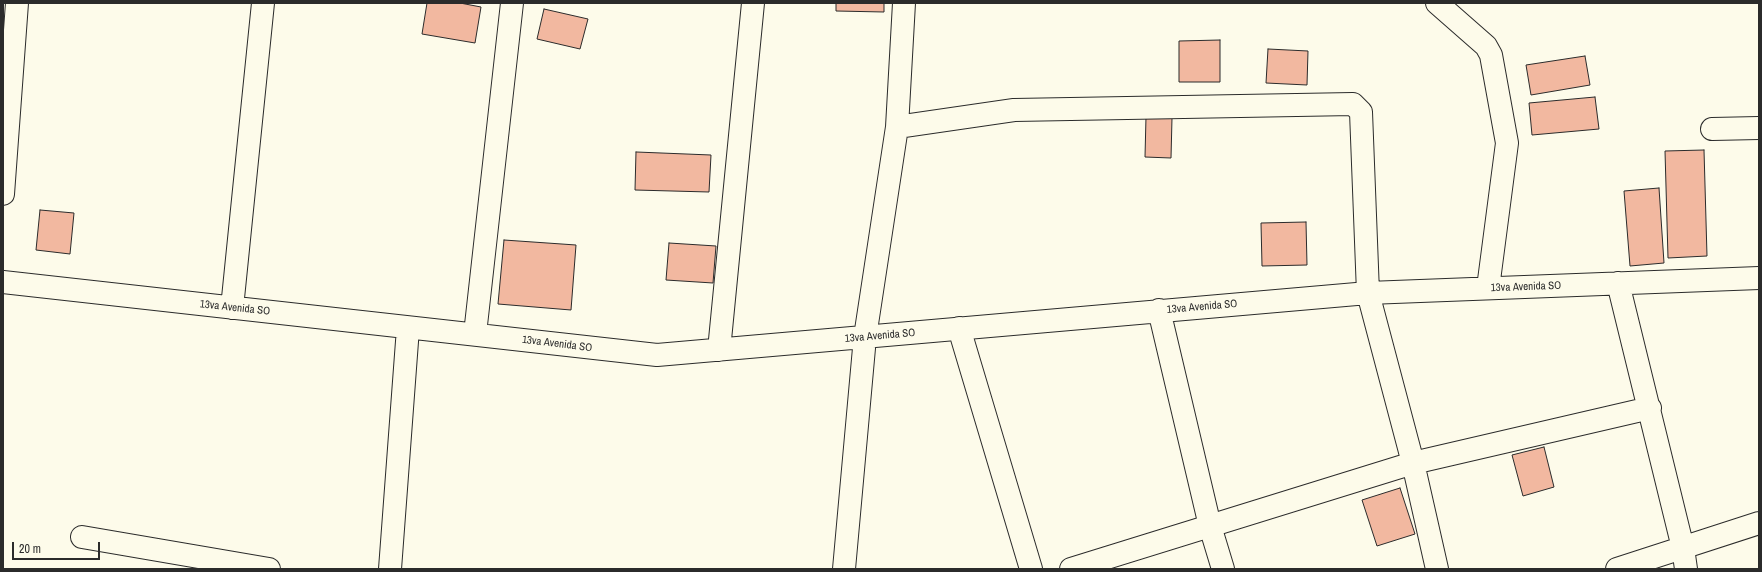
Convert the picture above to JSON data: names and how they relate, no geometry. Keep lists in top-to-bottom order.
{
  "streets": {
    "street": ["13va Avenida SO"]
  },
  "scale_bar": "20 m"
}
